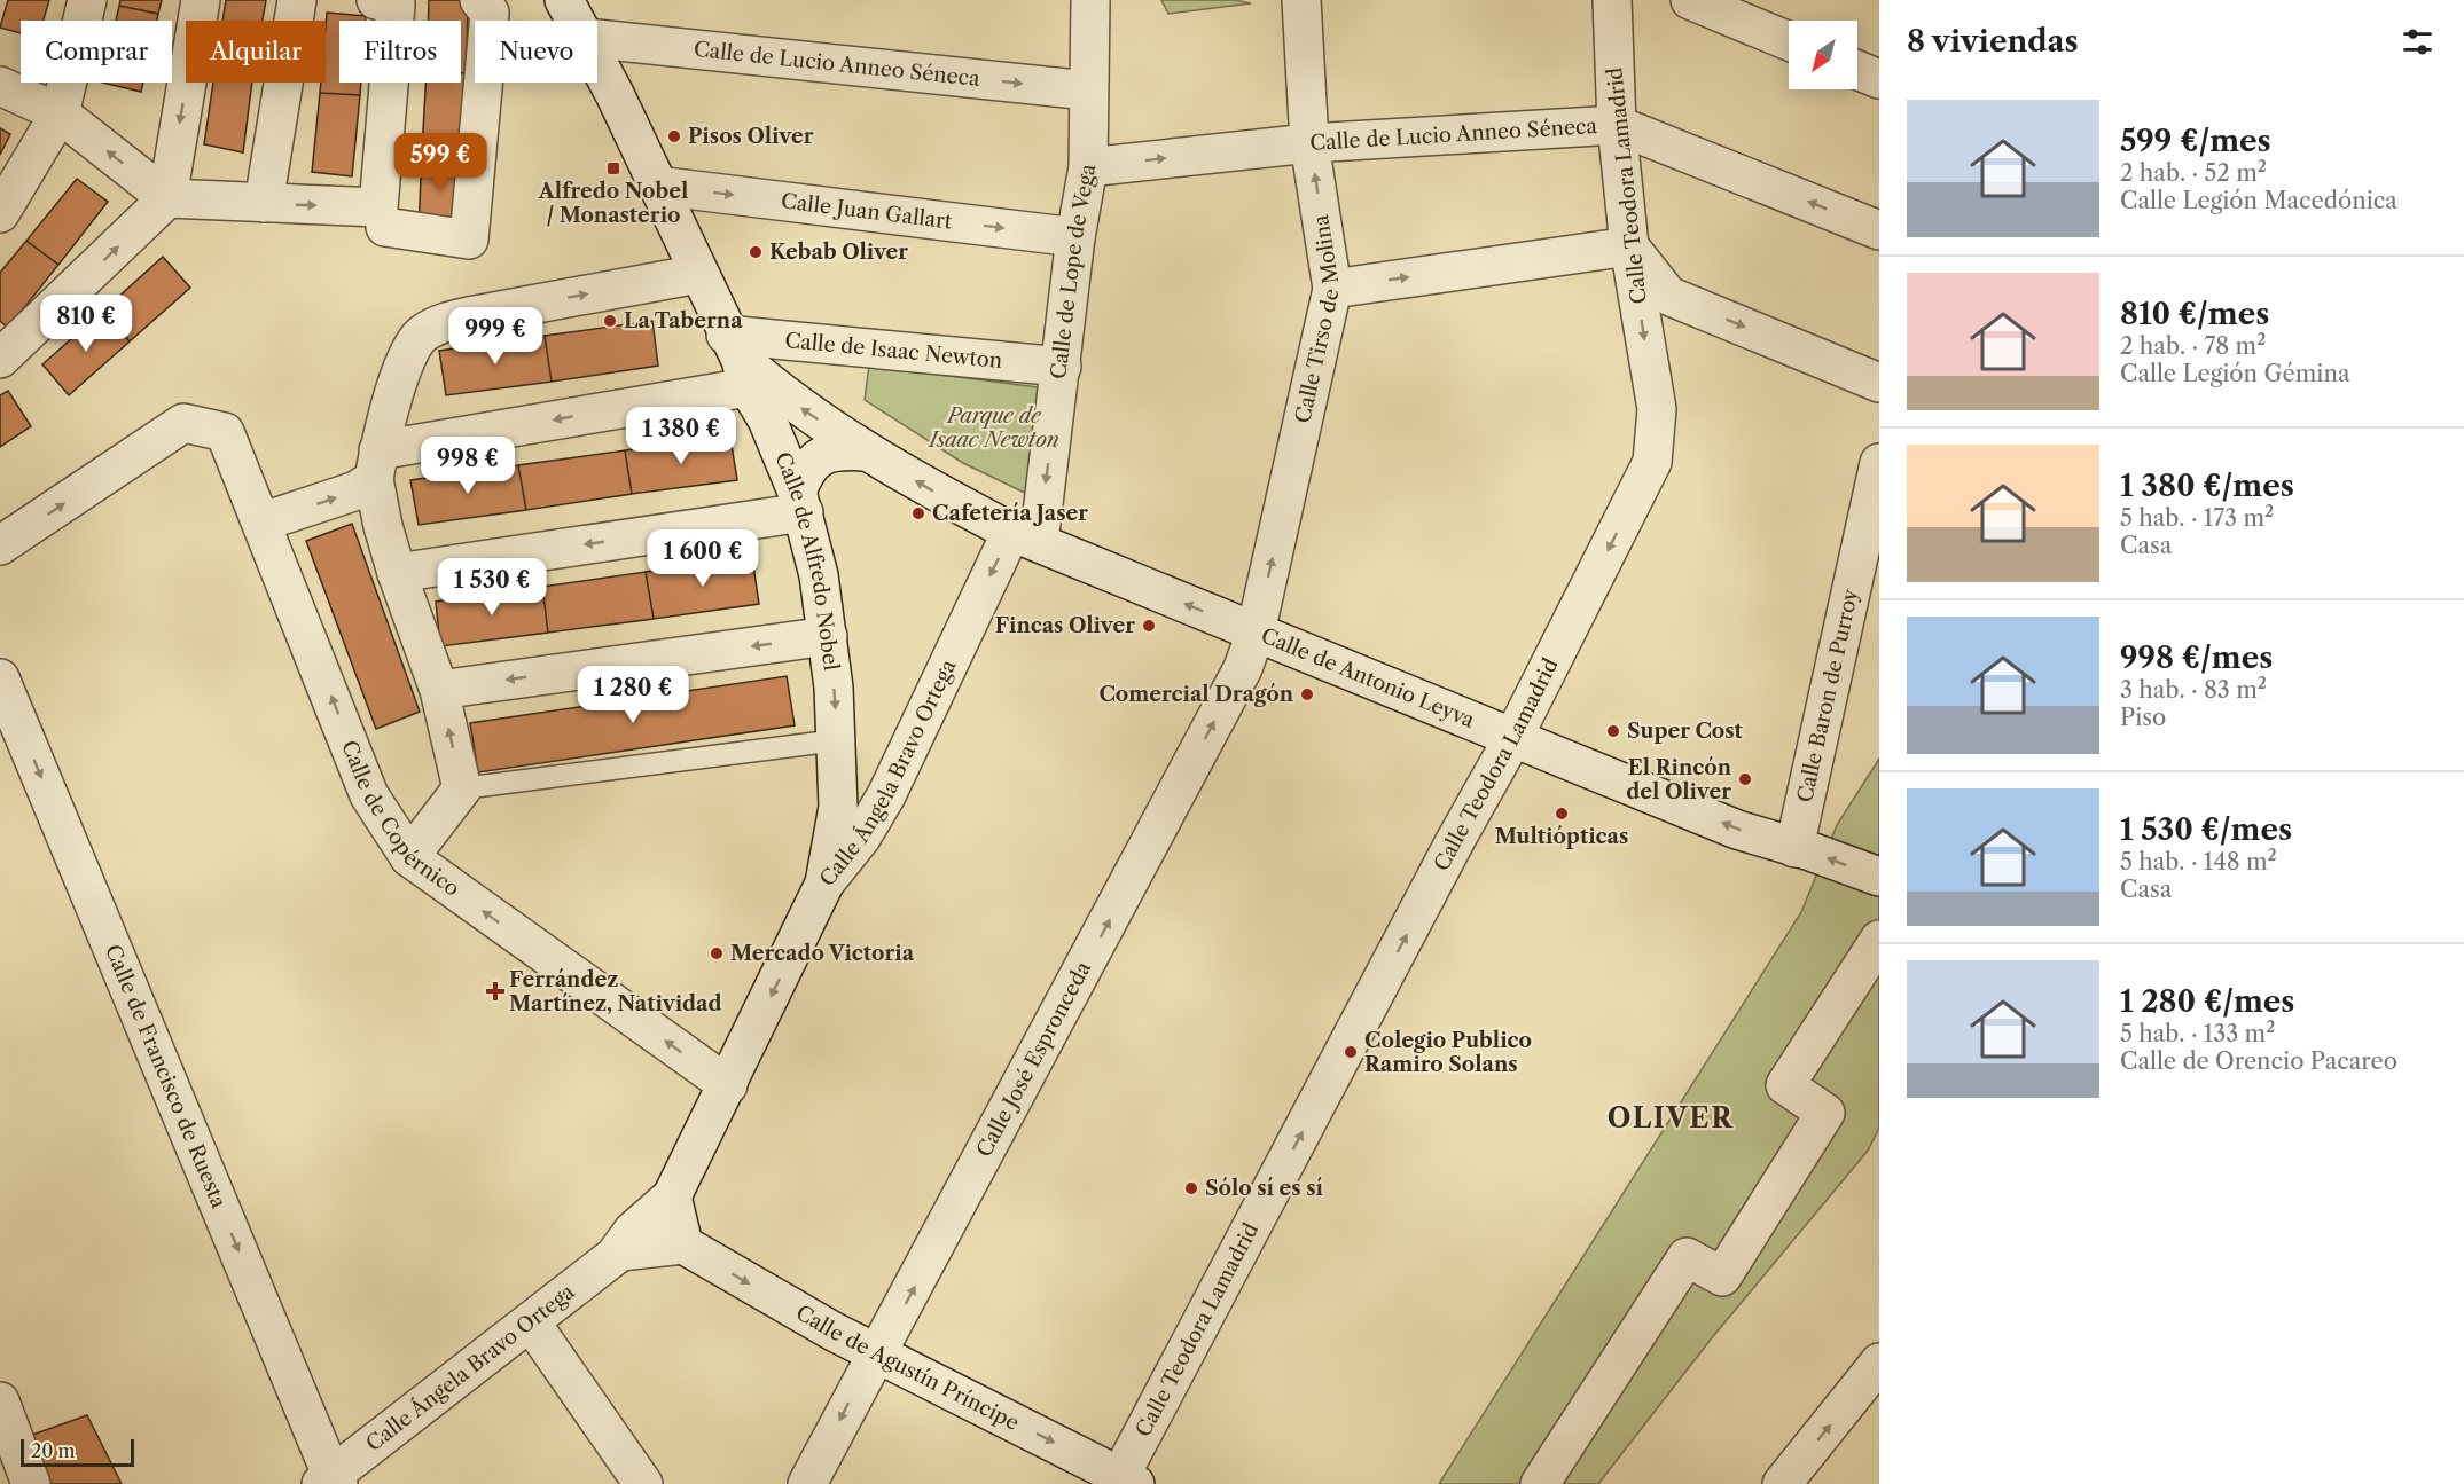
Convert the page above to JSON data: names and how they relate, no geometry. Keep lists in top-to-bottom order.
{
  "streets": {
    "street": [
      "Calle de Lucio Anneo Séneca",
      "Calle Teodora Lamadrid",
      "Calle Juan Gallart",
      "Calle de Lope de Vega",
      "Calle Tirso de Molina",
      "Calle de Isaac Newton",
      "Calle de Alfredo Nobel",
      "Calle de Antonio Leyva",
      "Calle Baron de Purroy",
      "Calle Ángela Bravo Ortega",
      "Calle de Copérnico",
      "Calle José Espronceda",
      "Calle de Francisco de Ruesta",
      "Calle de Agustín Príncipe"
    ]
  },
  "crossings": [
    ["Calle de Lucio Anneo Séneca", "Calle Teodora Lamadrid"],
    ["Calle de Lucio Anneo Séneca", "Calle de Lope de Vega"],
    ["Calle de Lucio Anneo Séneca", "Calle Tirso de Molina"],
    ["Calle Teodora Lamadrid", "Calle de Antonio Leyva"],
    ["Calle Teodora Lamadrid", "Calle de Agustín Príncipe"],
    ["Calle Juan Gallart", "Calle de Lope de Vega"],
    ["Calle Juan Gallart", "Calle de Alfredo Nobel"],
    ["Calle de Lope de Vega", "Calle de Isaac Newton"],
    ["Calle de Lope de Vega", "Calle de Antonio Leyva"],
    ["Calle de Lope de Vega", "Calle Ángela Bravo Ortega"],
    ["Calle Tirso de Molina", "Calle de Antonio Leyva"],
    ["Calle Tirso de Molina", "Calle José Espronceda"],
    ["Calle de Isaac Newton", "Calle de Alfredo Nobel"],
    ["Calle de Isaac Newton", "Calle de Antonio Leyva"],
    ["Calle de Isaac Newton", "Calle de Copérnico"],
    ["Calle de Alfredo Nobel", "Calle de Antonio Leyva"],
    ["Calle de Alfredo Nobel", "Calle Ángela Bravo Ortega"],
    ["Calle de Antonio Leyva", "Calle Baron de Purroy"],
    ["Calle de Antonio Leyva", "Calle Ángela Bravo Ortega"],
    ["Calle de Antonio Leyva", "Calle José Espronceda"],
    ["Calle Ángela Bravo Ortega", "Calle de Copérnico"],
    ["Calle Ángela Bravo Ortega", "Calle de Francisco de Ruesta"],
    ["Calle José Espronceda", "Calle de Agustín Príncipe"]
  ],
  "one_way": [
    "Calle Tirso de Molina",
    "Calle de Antonio Leyva",
    "Calle Ángela Bravo Ortega",
    "Calle de Francisco de Ruesta",
    "Calle de Agustín Príncipe"
  ],
  "districts": ["OLIVER"],
  "parks": ["Parque de Isaac Newton"],
  "places": {
    "other": [
      "Pisos Oliver",
      "Kebab Oliver",
      "La Taberna",
      "Cafetería Jaser",
      "Fincas Oliver",
      "Comercial Dragón",
      "Super Cost",
      "El Rincón del Oliver",
      "Multiópticas",
      "Mercado Victoria",
      "Colegio Publico Ramiro Solans",
      "Sólo sí es sí"
    ],
    "transit": ["Alfredo Nobel / Monasterio"],
    "health": ["Ferrández Martínez, Natividad"]
  },
  "scale_bar": "20 m",
  "north": "bottom left",
  "page": {
    "heading": "8 viviendas",
    "chip": [
      "Comprar",
      "Alquilar",
      "Filtros",
      "Nuevo"
    ],
    "list": [
      {
        "name": "599 €/mes",
        "note": "2 hab. · 52 m² · Calle Legión Macedónica"
      },
      {
        "name": "810 €/mes",
        "note": "2 hab. · 78 m² · Calle Legión Gémina"
      },
      {
        "name": "1 380 €/mes",
        "note": "5 hab. · 173 m² · Casa"
      },
      {
        "name": "998 €/mes",
        "note": "3 hab. · 83 m² · Piso"
      },
      {
        "name": "1 530 €/mes",
        "note": "5 hab. · 148 m² · Casa"
      },
      {
        "name": "1 280 €/mes",
        "note": "5 hab. · 133 m² · Calle de Orencio Pacareo"
      }
    ],
    "price": [
      "599 €",
      "810 €",
      "999 €",
      "1 380 €",
      "998 €",
      "1 600 €",
      "1 530 €",
      "1 280 €"
    ],
    "scale": "20 m"
  }
}
